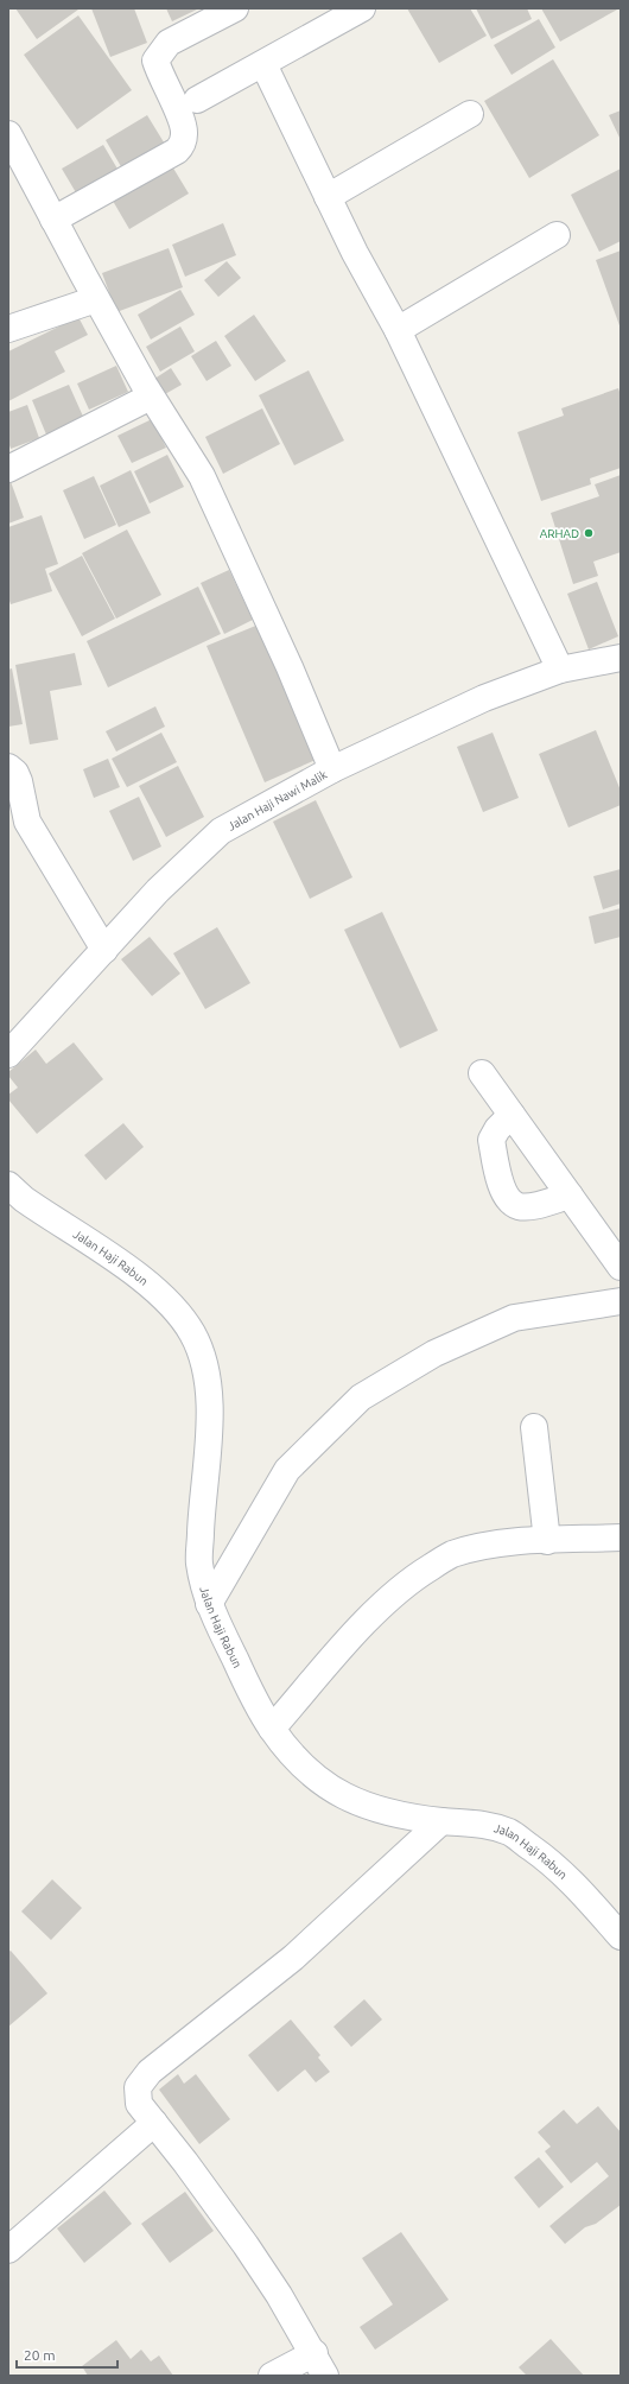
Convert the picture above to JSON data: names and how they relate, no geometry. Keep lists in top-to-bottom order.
{
  "streets": {
    "street": ["Jalan Haji Nawi Malik", "Jalan Haji Rabun"]
  },
  "places": ["ARHAD"],
  "scale_bar": "20 m"
}
